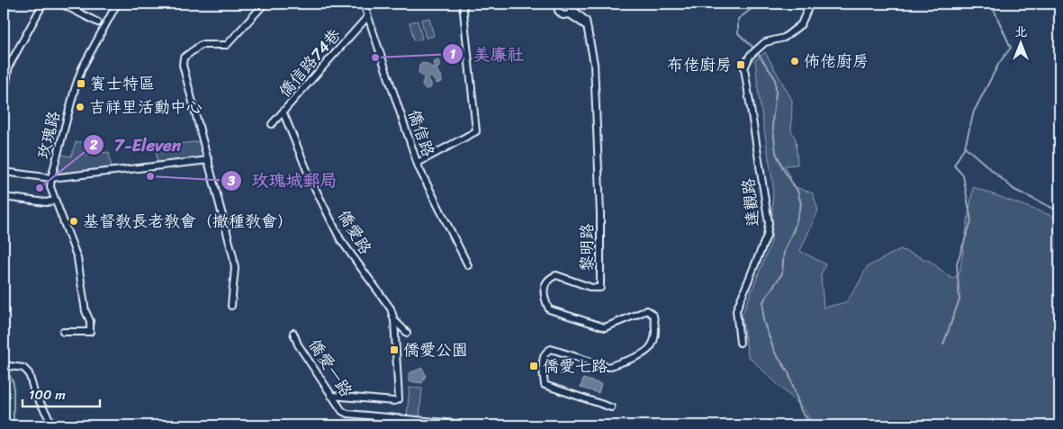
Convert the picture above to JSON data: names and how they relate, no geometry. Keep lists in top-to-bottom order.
{
  "streets": {
    "street": [
      "僑信路74巷",
      "僑信路",
      "玫瑰路",
      "達觀路",
      "僑愛路",
      "黎明路",
      "僑愛一路"
    ]
  },
  "crossings": [
    ["僑信路74巷", "僑信路"],
    ["僑信路74巷", "僑愛路"]
  ],
  "places": {
    "other": [
      "美廉社",
      "佈佬廚房",
      "吉祥里活動中心",
      "玫瑰城郵局",
      "7-Eleven",
      "基督教長老教會（撒種教會）"
    ],
    "transit": [
      "布佬廚房",
      "賓士特區",
      "僑愛公園",
      "僑愛七路"
    ]
  },
  "scale_bar": "100 m",
  "north": "top"
}
